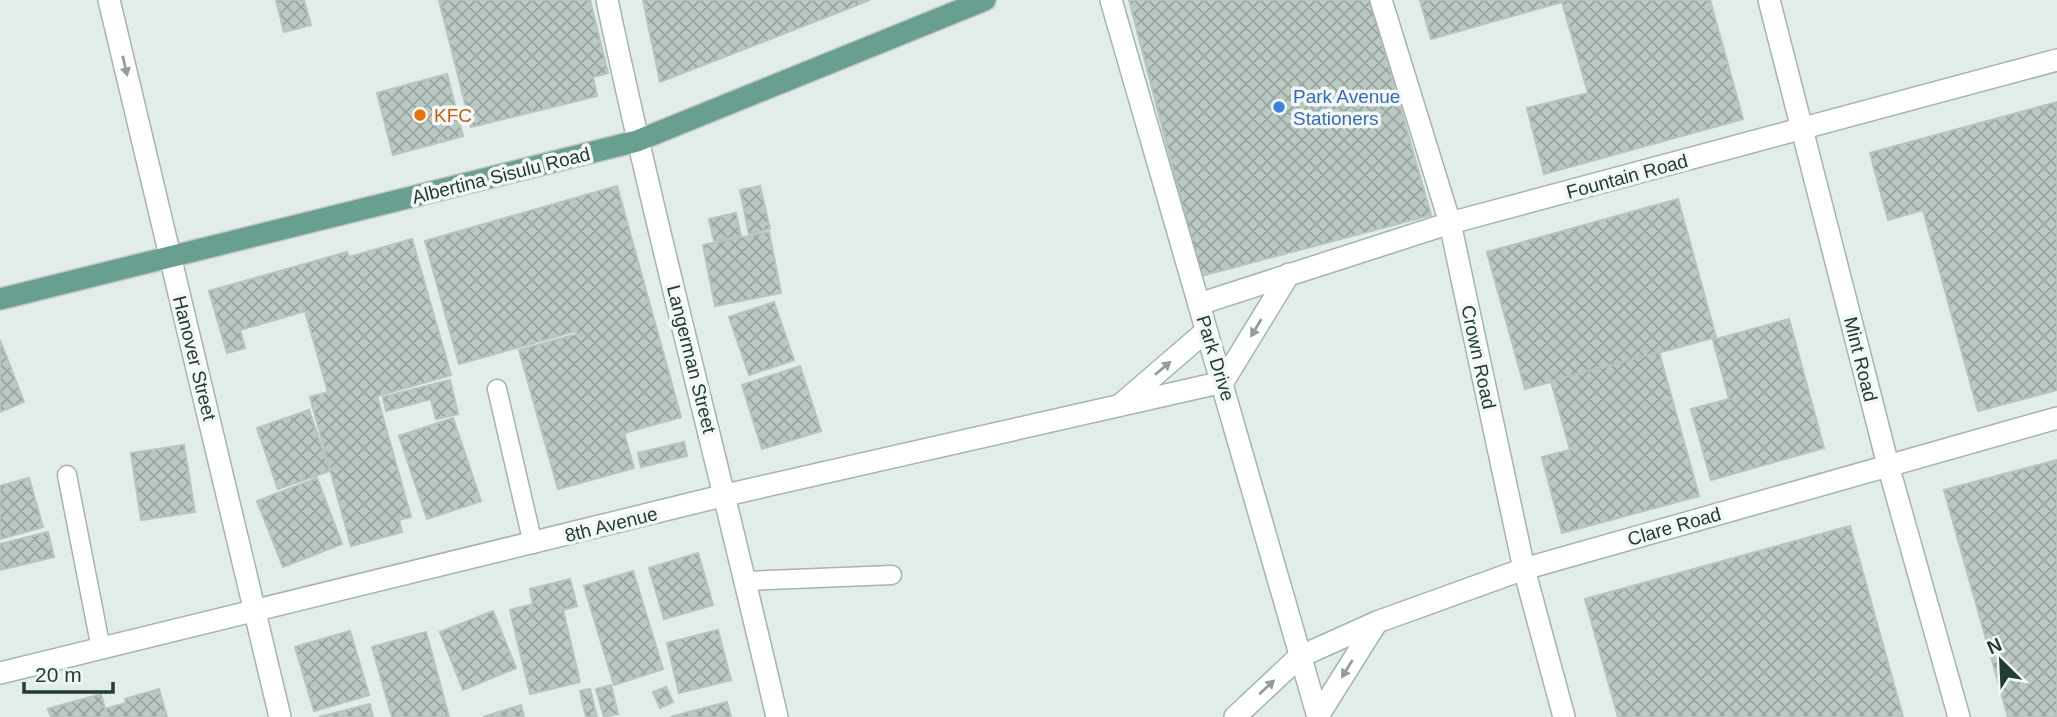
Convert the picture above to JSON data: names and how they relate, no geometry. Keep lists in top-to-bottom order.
{
  "streets": {
    "main road": ["Albertina Sisulu Road"],
    "street": [
      "Fountain Road",
      "Crown Road",
      "Hanover Street",
      "Park Drive",
      "Langerman Street",
      "Mint Road",
      "8th Avenue",
      "Clare Road"
    ]
  },
  "crossings": [
    ["Albertina Sisulu Road", "Hanover Street"],
    ["Albertina Sisulu Road", "Langerman Street"],
    ["Fountain Road", "Crown Road"],
    ["Fountain Road", "Park Drive"],
    ["Fountain Road", "Mint Road"],
    ["Crown Road", "Clare Road"],
    ["Hanover Street", "8th Avenue"],
    ["Park Drive", "8th Avenue"],
    ["Park Drive", "Clare Road"],
    ["Langerman Street", "8th Avenue"],
    ["Mint Road", "Clare Road"]
  ],
  "one_way": ["Hanover Street"],
  "places": ["Park Avenue Stationers", "KFC"],
  "scale_bar": "20 m",
  "north": "top left"
}
